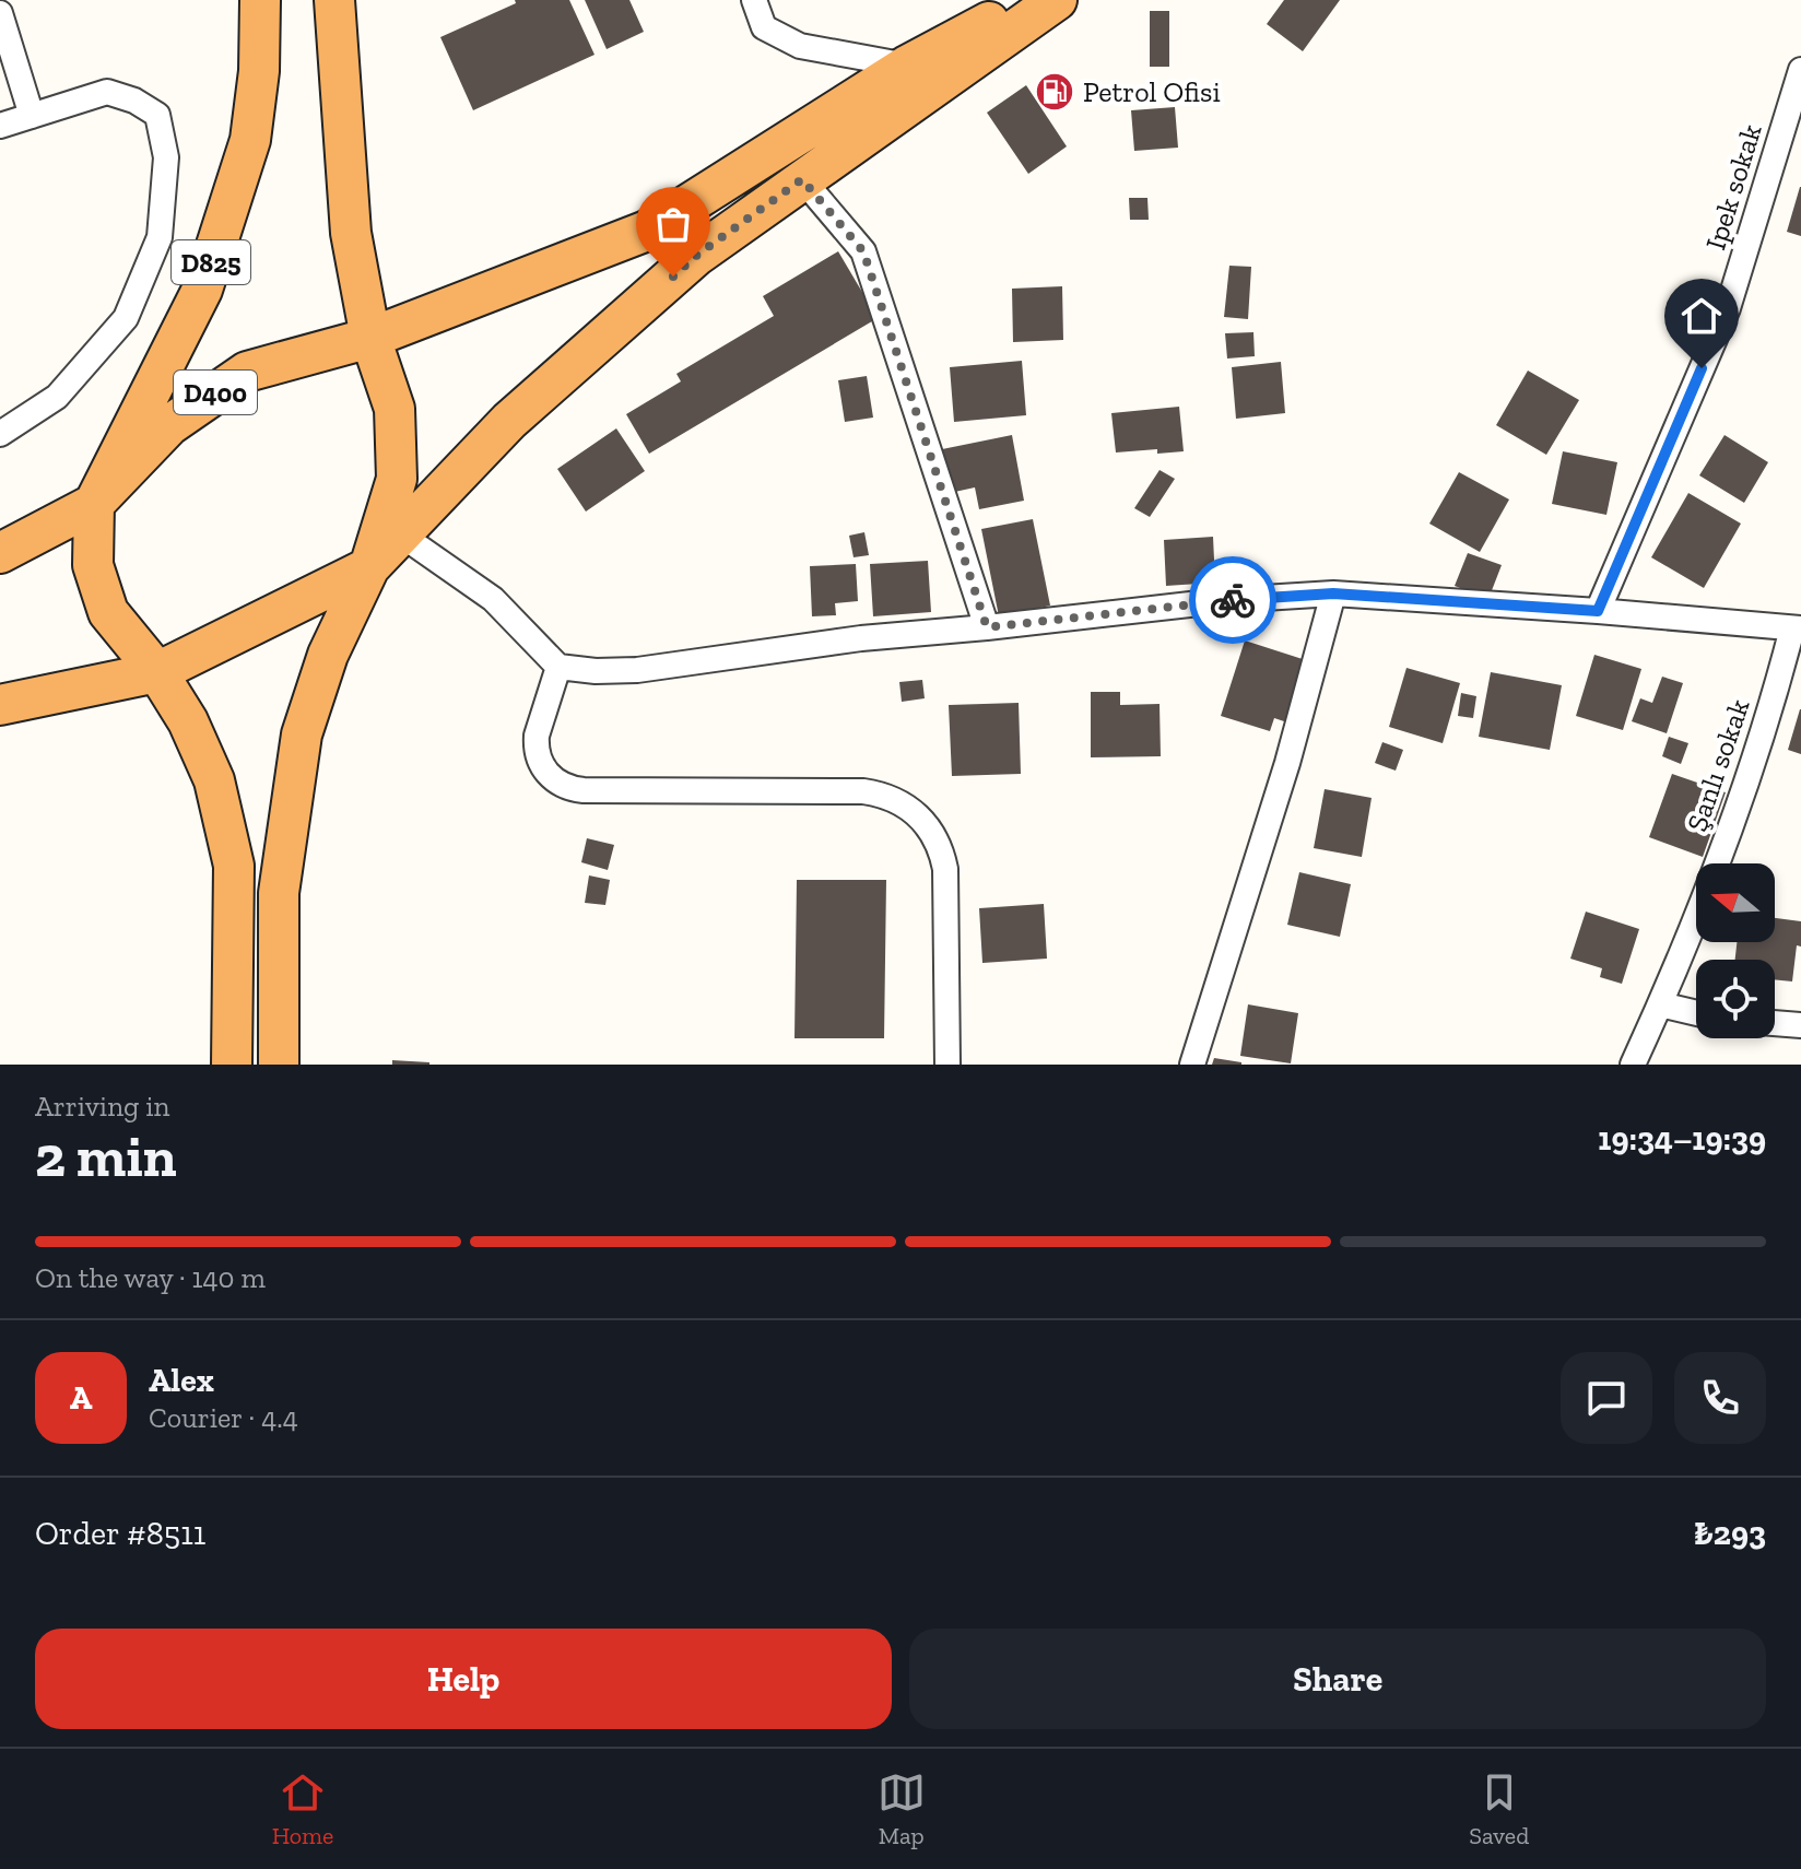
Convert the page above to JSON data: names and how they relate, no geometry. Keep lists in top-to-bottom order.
{
  "streets": {
    "highway": ["D825", "D400"],
    "street": ["Ipek sokak", "Şanlı sokak"]
  },
  "crossings": [
    ["D825", "D400"]
  ],
  "places": {
    "fuel station": ["Petrol Ofisi"]
  },
  "north": "left",
  "page": {
    "heading": ["2 min", "Arriving in", "19:34–19:39"],
    "panel": [
      "Alex",
      "Courier · 4.4",
      "Order #8511",
      "₺293"
    ],
    "bar": "On the way · 140 m",
    "round": "A",
    "buttons": ["Help", "Share"],
    "tabs": ["Home", "Map", "Saved"]
  }
}
